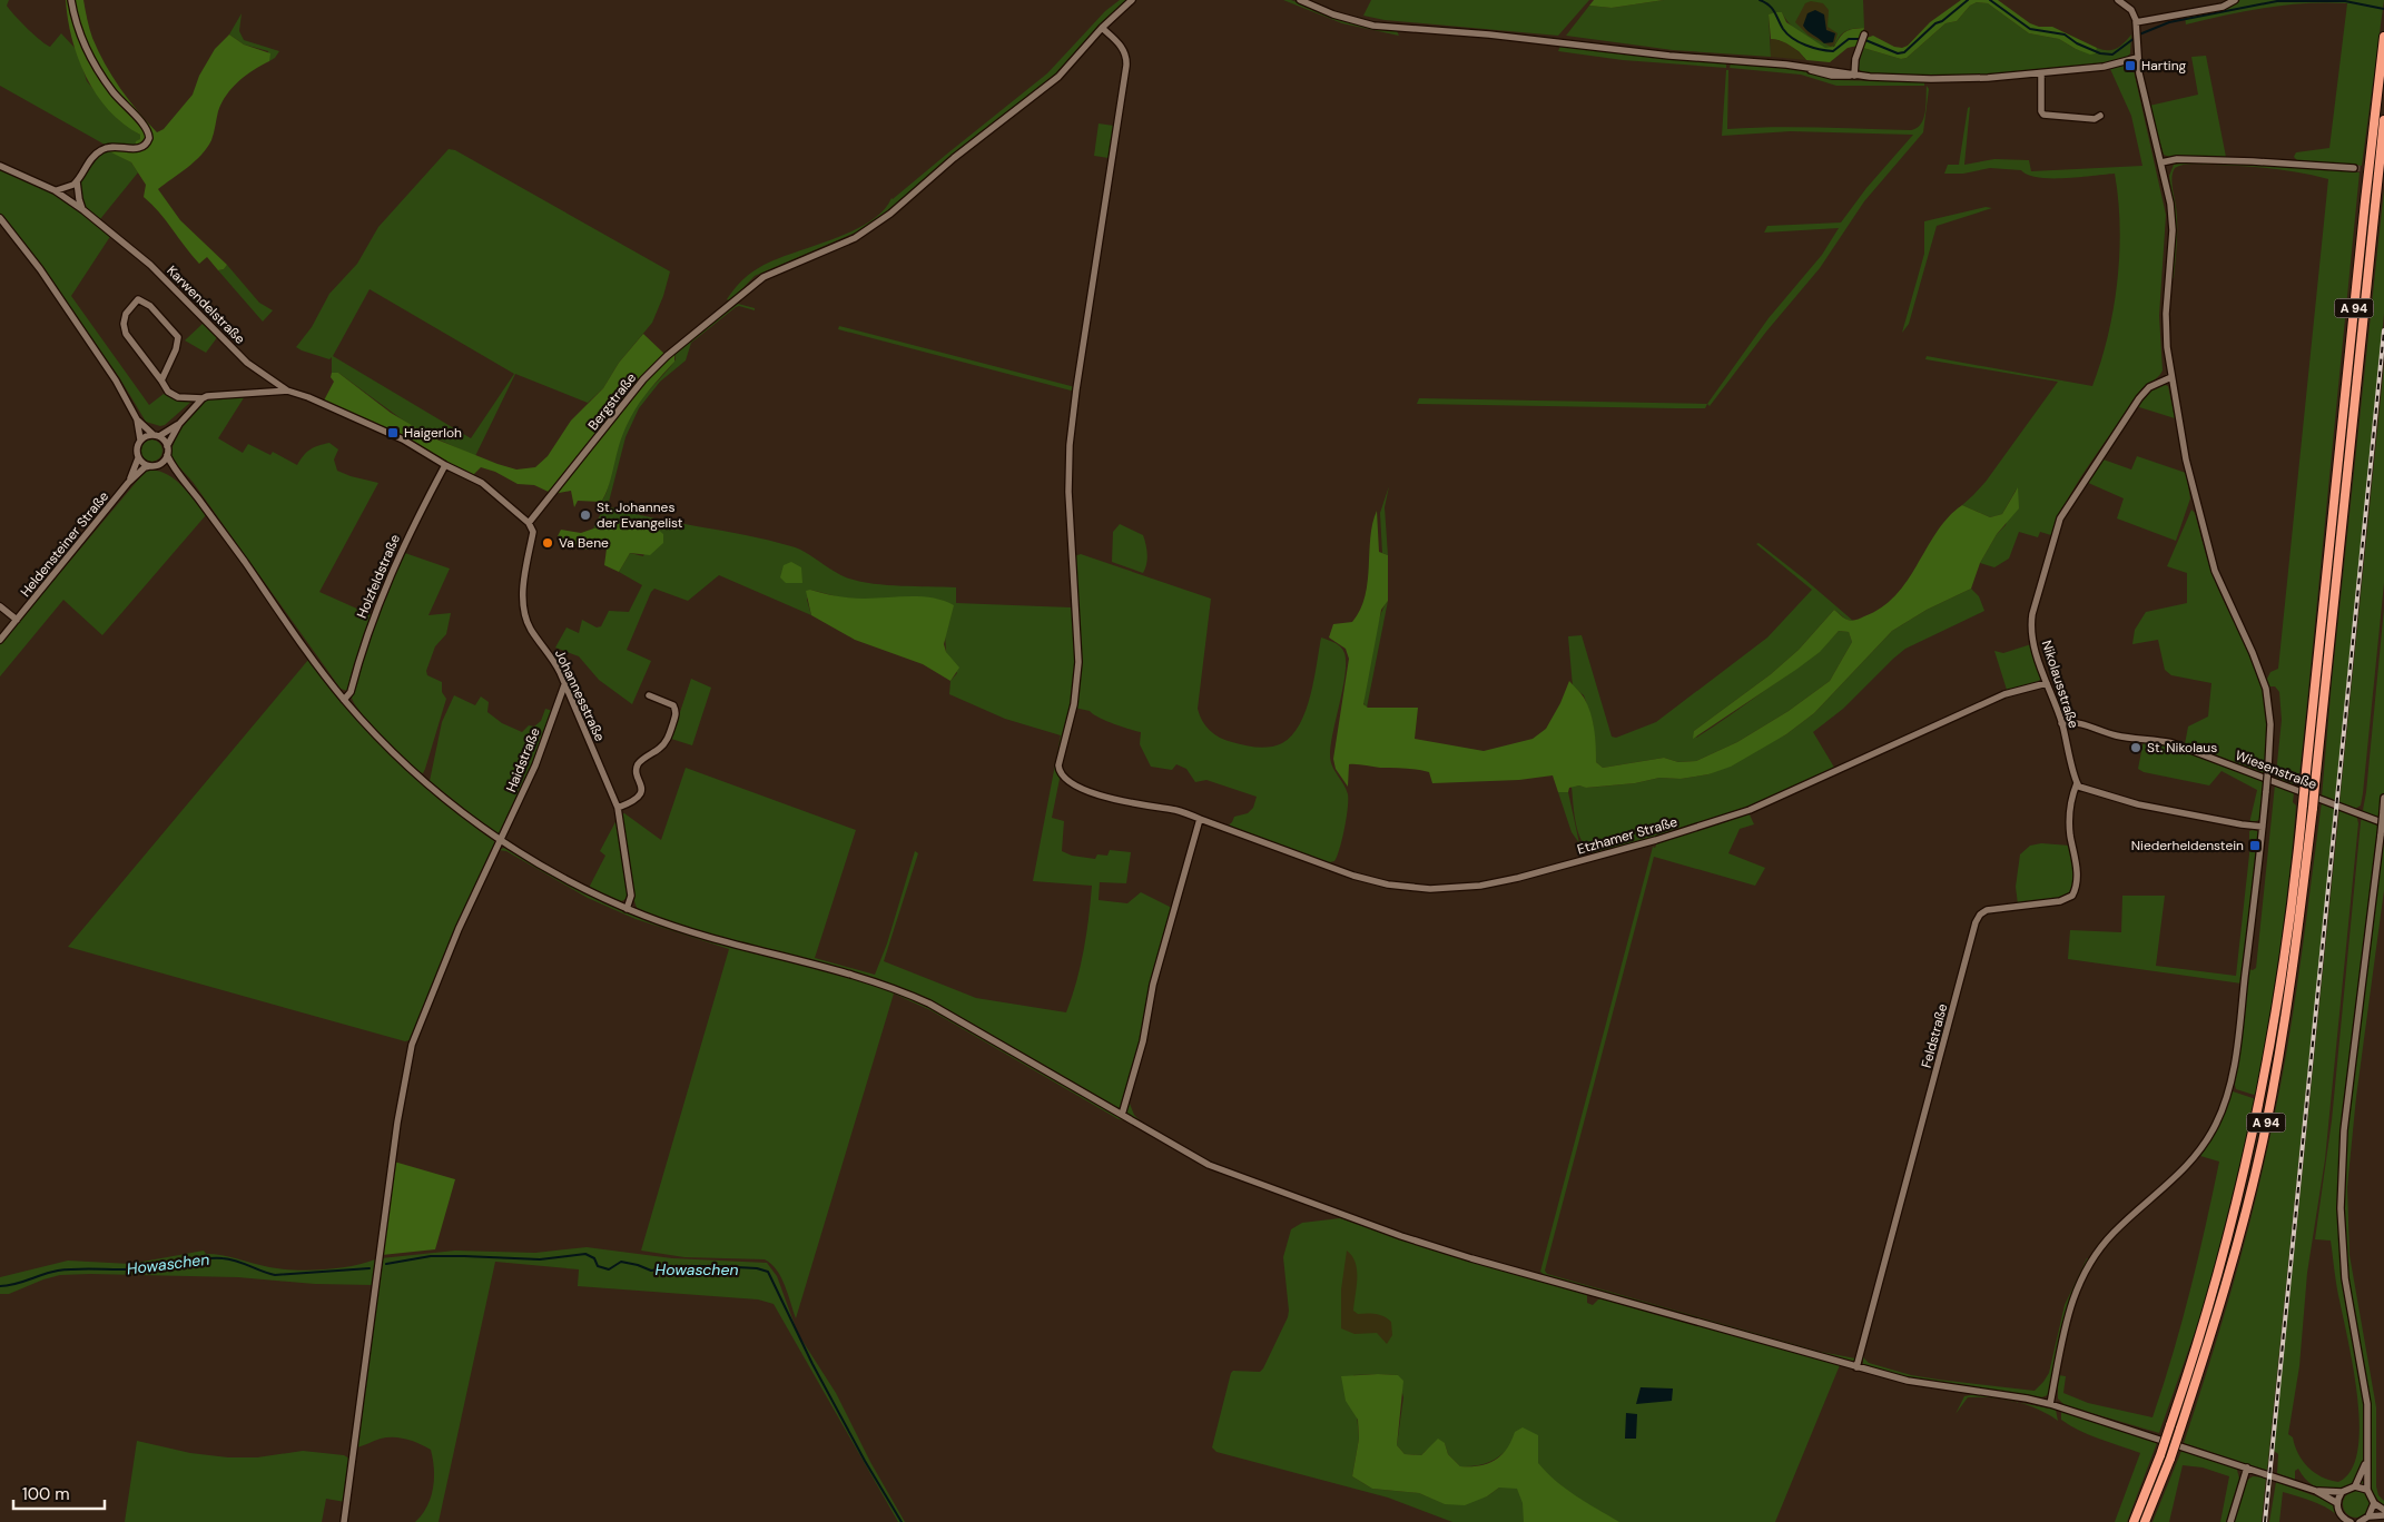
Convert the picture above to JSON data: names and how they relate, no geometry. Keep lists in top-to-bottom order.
{
  "streets": {
    "highway": ["A 94"],
    "street": [
      "Karwendelstraße",
      "Bergstraße",
      "Heldensteiner Straße",
      "Holzfeldstraße",
      "Nikolausstraße",
      "Johannesstraße",
      "Haidstraße",
      "Wiesenstraße",
      "Etzhamer Straße",
      "Feldstraße"
    ]
  },
  "crossings": [
    ["Bergstraße", "Johannesstraße"],
    ["Bergstraße", "Etzhamer Straße"],
    ["Nikolausstraße", "Wiesenstraße"],
    ["Nikolausstraße", "Etzhamer Straße"],
    ["Nikolausstraße", "Feldstraße"],
    ["Johannesstraße", "Haidstraße"]
  ],
  "water": ["Howaschen"],
  "places": {
    "transit": ["Harting", "Haigerloh", "Niederheldenstein"],
    "other": ["St. Johannes der Evangelist", "Va Bene", "St. Nikolaus"]
  },
  "scale_bar": "100 m"
}
